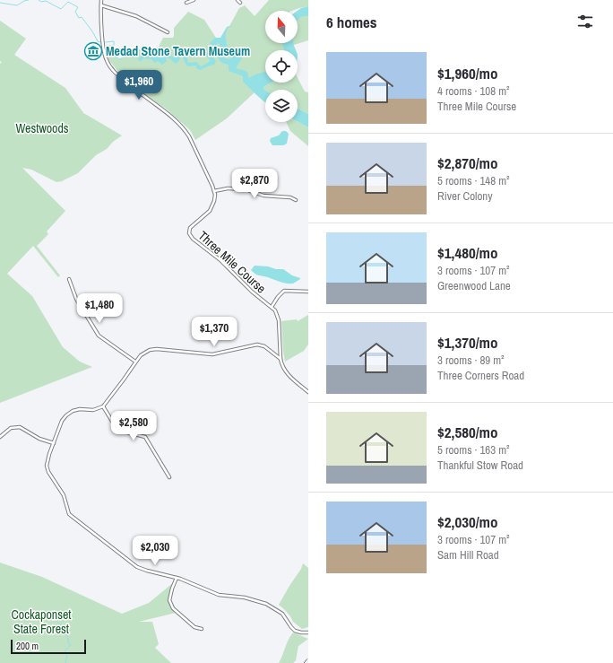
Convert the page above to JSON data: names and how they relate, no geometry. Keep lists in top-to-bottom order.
{
  "streets": {
    "street": ["Three Mile Course"]
  },
  "parks": ["Westwoods", "Cockaponset State Forest"],
  "places": {
    "museum": ["Medad Stone Tavern Museum"]
  },
  "scale_bar": "200 m",
  "north": "top",
  "page": {
    "heading": "6 homes",
    "list": [
      {
        "name": "$1,960/mo",
        "note": "4 rooms · 108 m² · Three Mile Course"
      },
      {
        "name": "$2,870/mo",
        "note": "5 rooms · 148 m² · River Colony"
      },
      {
        "name": "$1,480/mo",
        "note": "3 rooms · 107 m² · Greenwood Lane"
      },
      {
        "name": "$1,370/mo",
        "note": "3 rooms · 89 m² · Three Corners Road"
      },
      {
        "name": "$2,580/mo",
        "note": "5 rooms · 163 m² · Thankful Stow Road"
      },
      {
        "name": "$2,030/mo",
        "note": "3 rooms · 107 m² · Sam Hill Road"
      }
    ],
    "price": [
      "$1,960",
      "$2,870",
      "$1,480",
      "$1,370",
      "$2,580",
      "$2,030"
    ],
    "scale": "200 m"
  }
}
